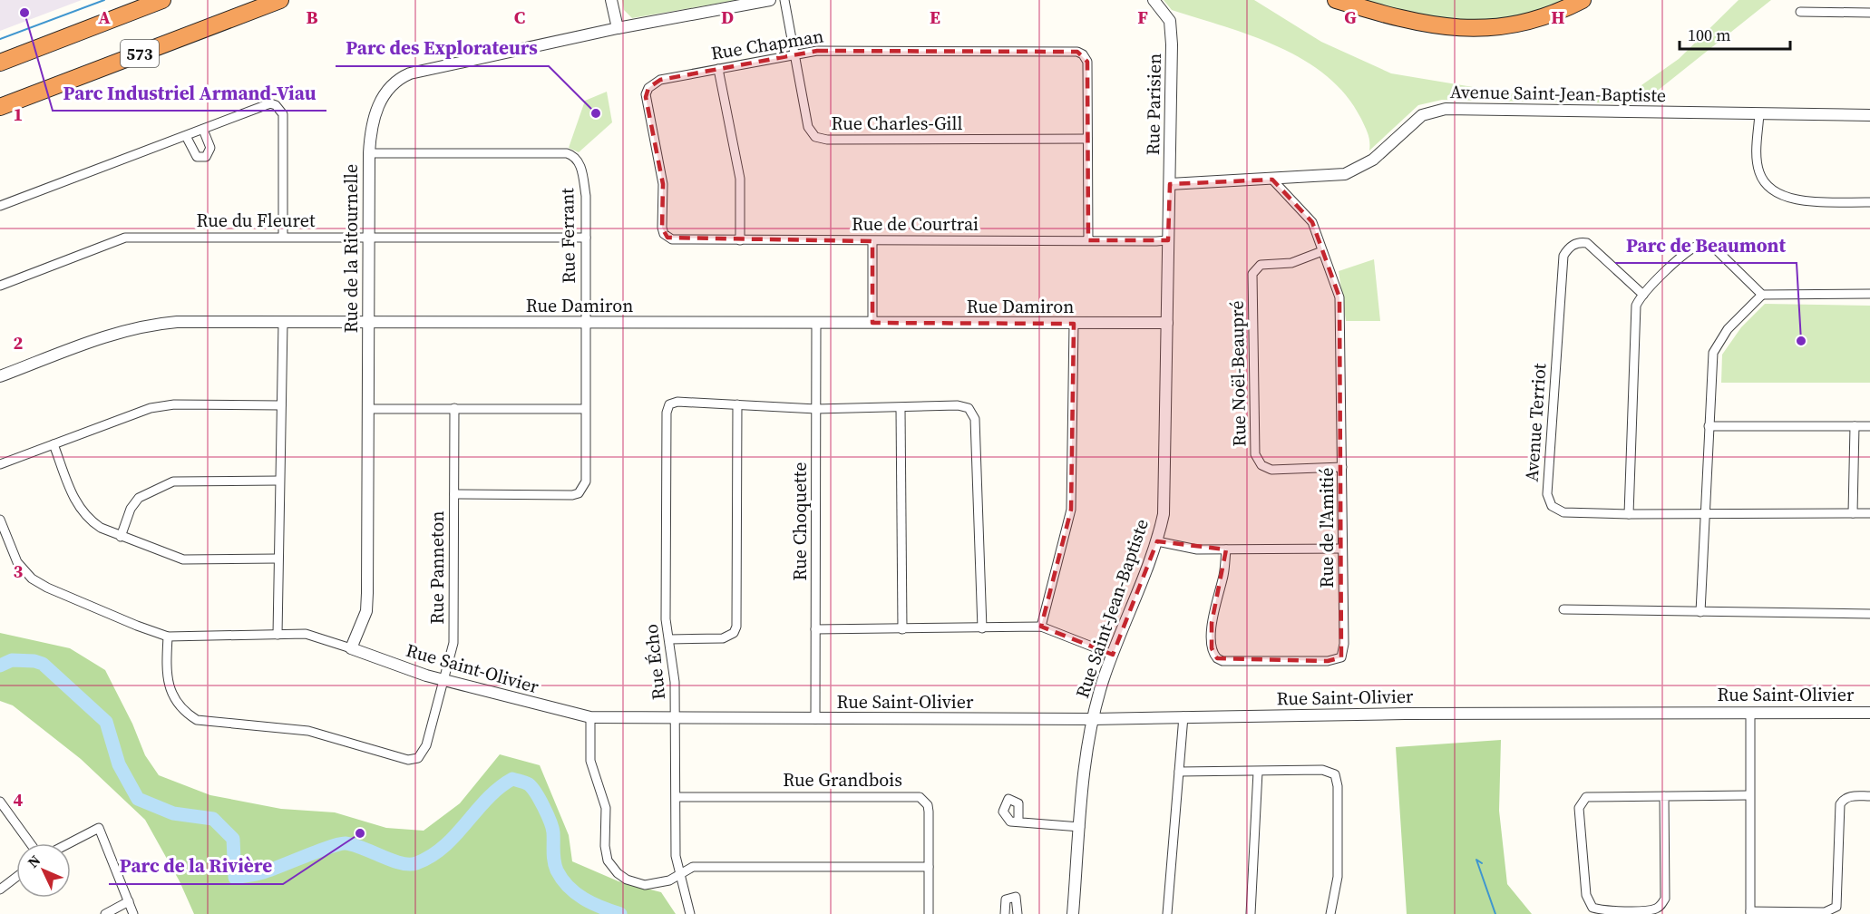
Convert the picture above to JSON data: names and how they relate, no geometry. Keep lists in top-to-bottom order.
{
  "streets": {
    "highway": ["573"],
    "street": [
      "Rue Chapman",
      "Avenue Saint-Jean-Baptiste",
      "Rue Parisien",
      "Rue Charles-Gill",
      "Rue du Fleuret",
      "Rue de Courtrai",
      "Rue Ferrant",
      "Rue de la Ritournelle",
      "Rue Damiron",
      "Rue Noël-Beaupré",
      "Avenue Terriot",
      "Rue Choquette",
      "Rue de l'Amitié",
      "Rue Panneton",
      "Rue Saint-Jean-Baptiste",
      "Rue Écho",
      "Rue Saint-Olivier",
      "Rue Grandbois"
    ]
  },
  "crossings": [
    ["Rue Chapman", "Rue Charles-Gill"],
    ["Rue Chapman", "Rue de Courtrai"],
    ["Avenue Saint-Jean-Baptiste", "Rue Parisien"],
    ["Avenue Saint-Jean-Baptiste", "Rue de l'Amitié"],
    ["Avenue Saint-Jean-Baptiste", "Rue Saint-Jean-Baptiste"],
    ["Rue Parisien", "Rue Saint-Jean-Baptiste"],
    ["Rue du Fleuret", "Rue Ferrant"],
    ["Rue du Fleuret", "Rue de la Ritournelle"],
    ["Rue de Courtrai", "Rue Saint-Jean-Baptiste"],
    ["Rue Ferrant", "Rue de la Ritournelle"],
    ["Rue Ferrant", "Rue Damiron"],
    ["Rue Ferrant", "Rue Panneton"],
    ["Rue de la Ritournelle", "Rue Damiron"],
    ["Rue de la Ritournelle", "Rue Saint-Olivier"],
    ["Rue Damiron", "Rue Choquette"],
    ["Rue Damiron", "Rue Saint-Jean-Baptiste"],
    ["Rue Noël-Beaupré", "Rue de l'Amitié"],
    ["Rue Choquette", "Rue Saint-Olivier"],
    ["Rue Panneton", "Rue Saint-Olivier"],
    ["Rue Saint-Jean-Baptiste", "Rue Saint-Olivier"],
    ["Rue Écho", "Rue Saint-Olivier"],
    ["Rue Écho", "Rue Grandbois"]
  ],
  "places": [
    "Parc Industriel Armand-Viau",
    "Parc des Explorateurs",
    "Parc de Beaumont",
    "Parc de la Rivière"
  ],
  "scale_bar": "100 m",
  "north": "top left",
  "grid": {
    "columns": [
      "A",
      "B",
      "C",
      "D",
      "E",
      "F",
      "G",
      "H"
    ],
    "rows": [
      "1",
      "2",
      "3",
      "4"
    ]
  }
}
